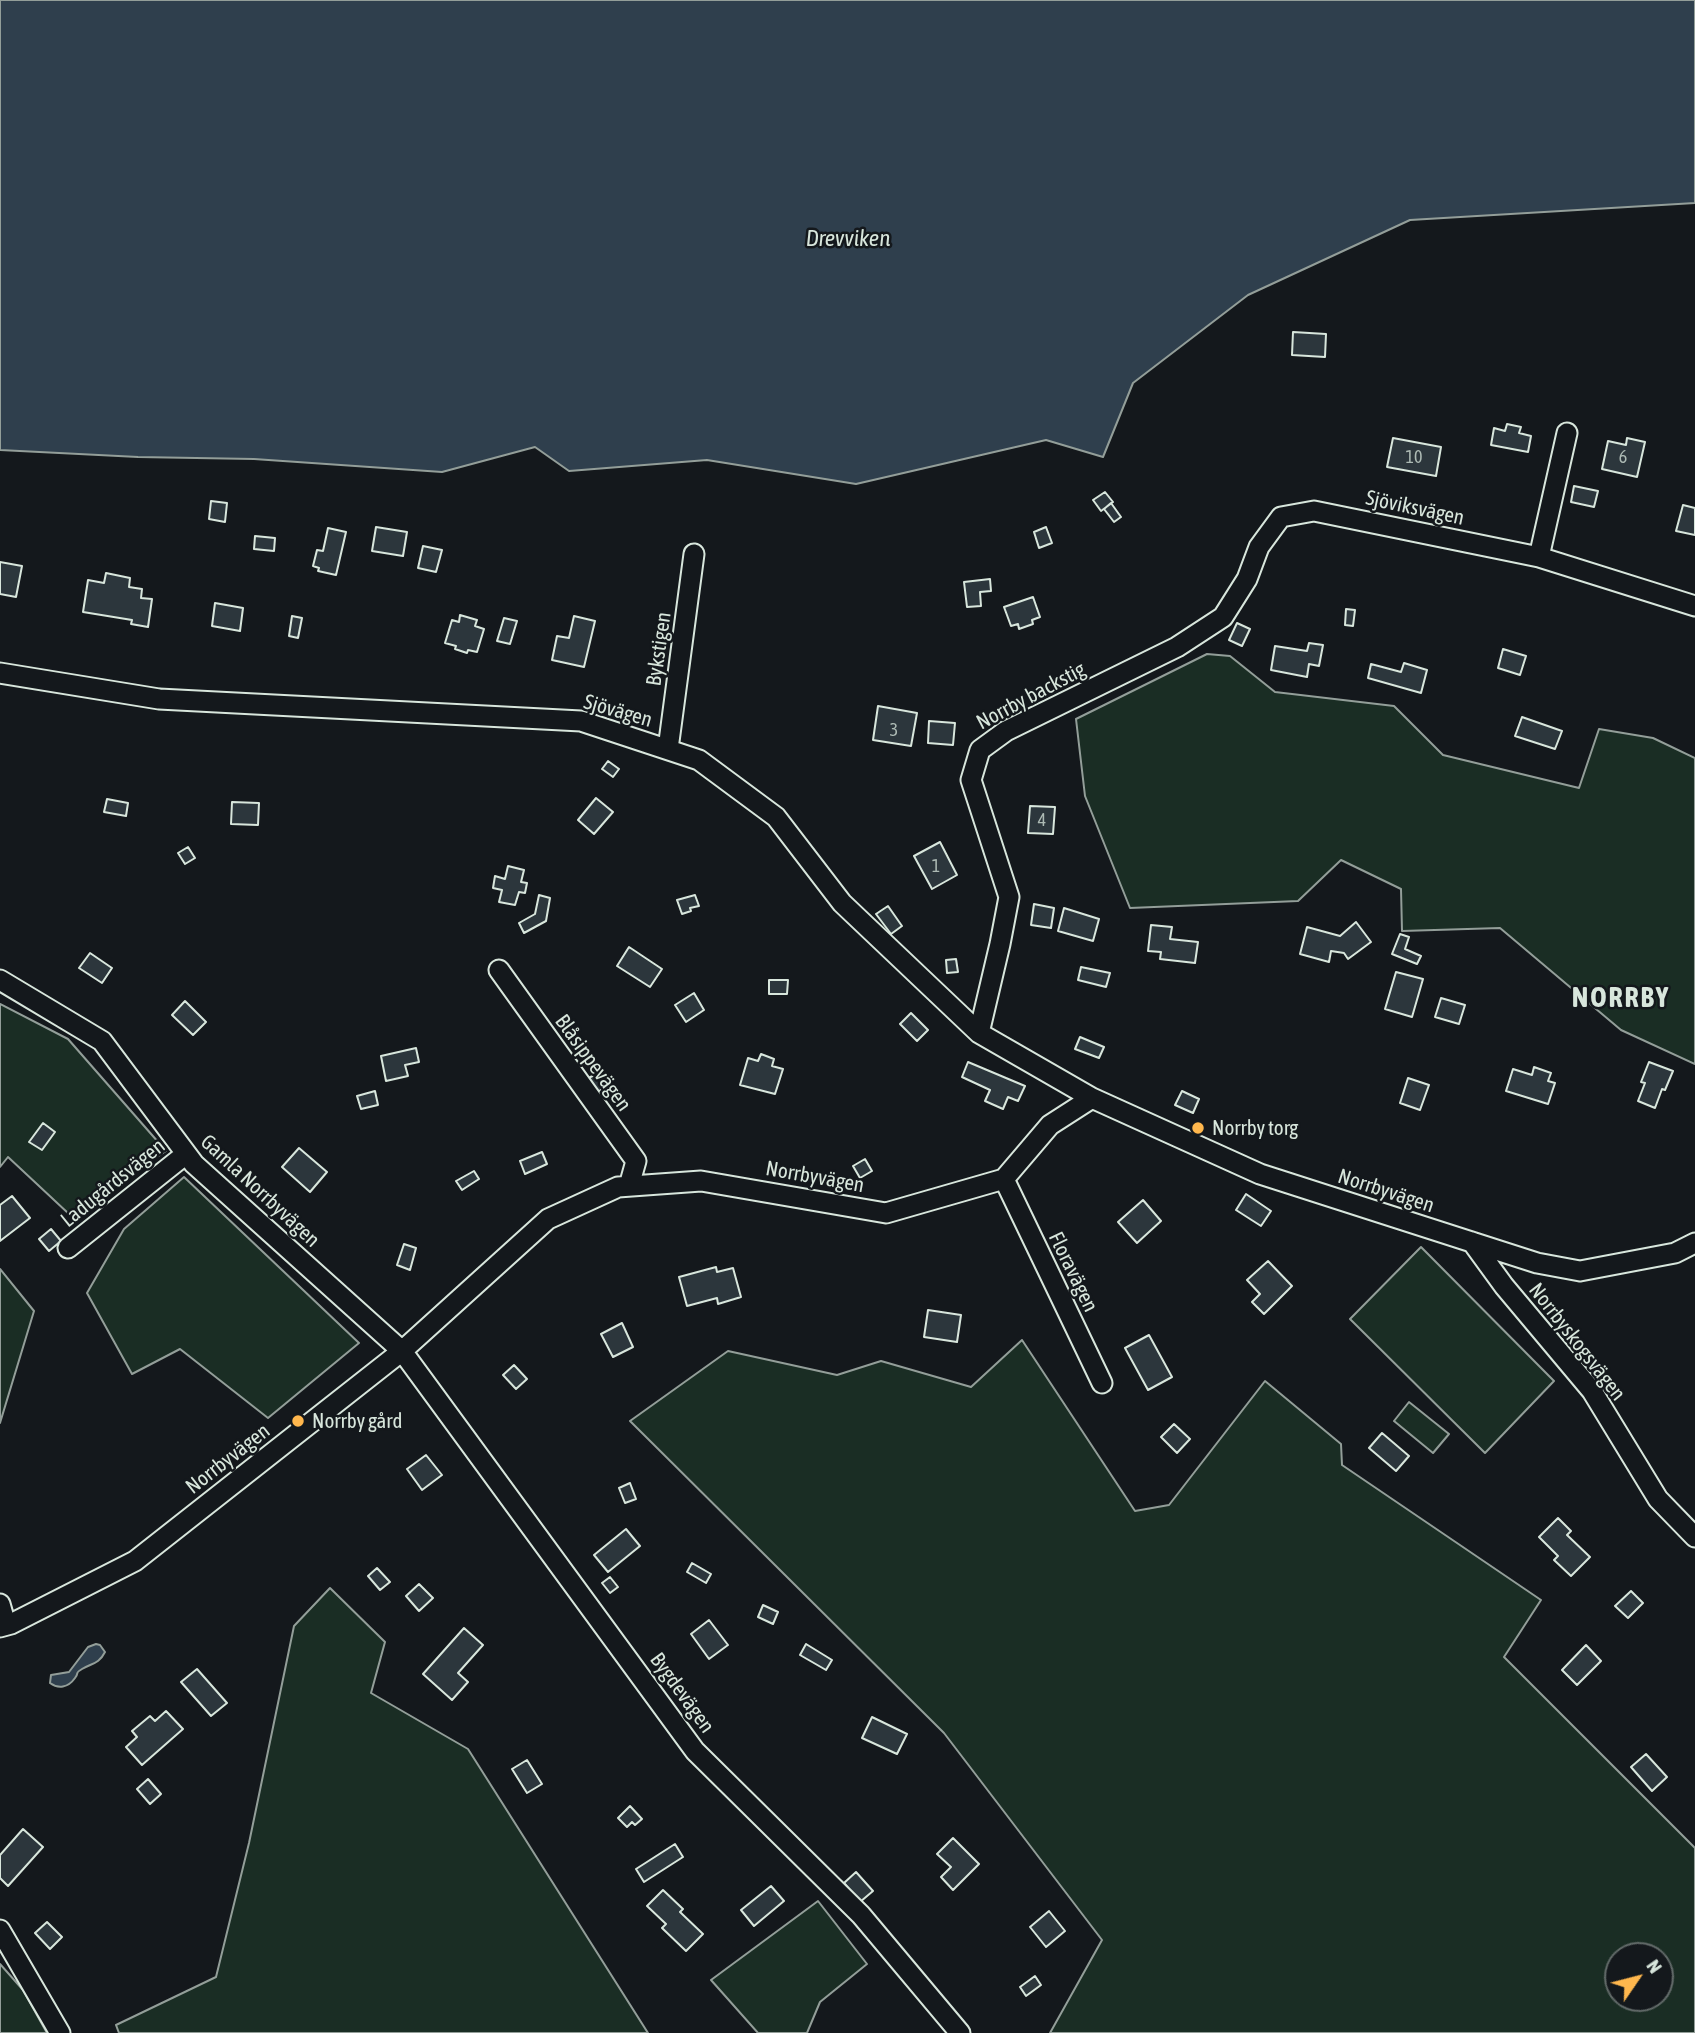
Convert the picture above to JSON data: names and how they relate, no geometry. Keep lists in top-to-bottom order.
{
  "streets": {
    "street": [
      "Sjöviksvägen",
      "Bykstigen",
      "Norrby backstig",
      "Sjövägen",
      "Blåsippevägen",
      "Norrbyvägen",
      "Ladugårdsvägen",
      "Gamla Norrbyvägen",
      "Floravägen",
      "Norrbyskogsvägen",
      "Bygdevägen"
    ]
  },
  "crossings": [
    ["Sjöviksvägen", "Norrby backstig"],
    ["Bykstigen", "Sjövägen"],
    ["Norrby backstig", "Sjövägen"],
    ["Sjövägen", "Norrbyvägen"],
    ["Blåsippevägen", "Norrbyvägen"],
    ["Norrbyvägen", "Gamla Norrbyvägen"],
    ["Norrbyvägen", "Floravägen"],
    ["Norrbyvägen", "Norrbyskogsvägen"],
    ["Norrbyvägen", "Bygdevägen"],
    ["Ladugårdsvägen", "Gamla Norrbyvägen"],
    ["Gamla Norrbyvägen", "Bygdevägen"]
  ],
  "districts": ["NORRBY"],
  "water": ["Drevviken"],
  "places": ["Norrby torg", "Norrby gård"],
  "house_numbers": [
    "10",
    "6",
    "3",
    "4",
    "1"
  ],
  "north": "top right"
}
